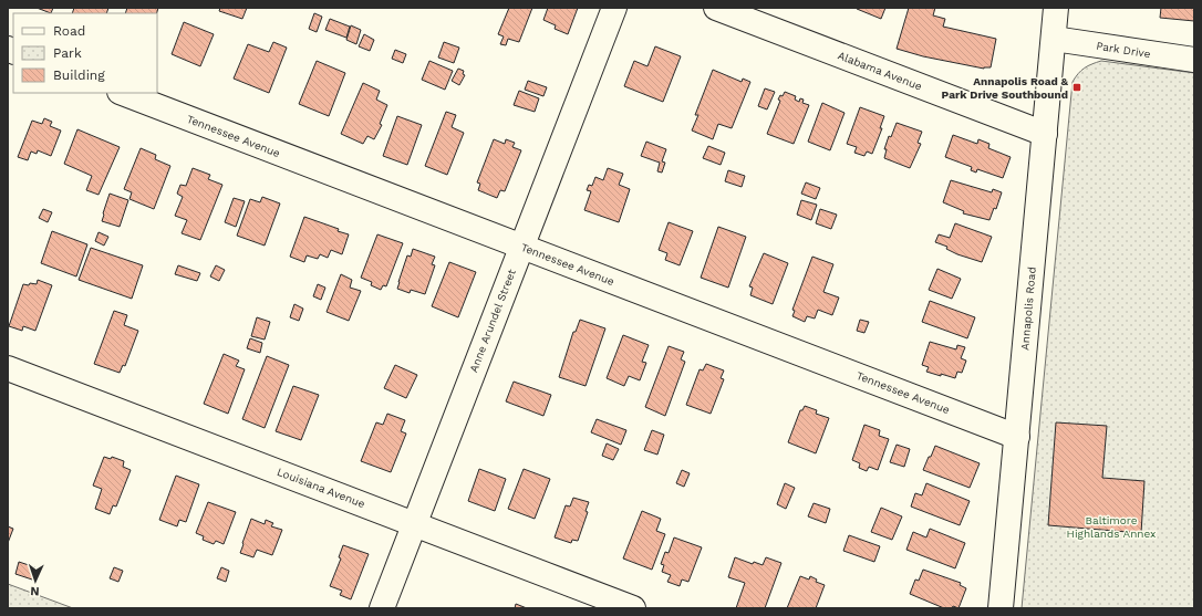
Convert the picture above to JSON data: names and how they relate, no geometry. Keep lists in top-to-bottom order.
{
  "streets": {
    "street": [
      "Park Drive",
      "Alabama Avenue",
      "Tennessee Avenue",
      "Annapolis Road",
      "Anne Arundel Street",
      "Louisiana Avenue"
    ]
  },
  "crossings": [
    ["Park Drive", "Annapolis Road"],
    ["Alabama Avenue", "Annapolis Road"],
    ["Tennessee Avenue", "Annapolis Road"],
    ["Tennessee Avenue", "Anne Arundel Street"],
    ["Anne Arundel Street", "Louisiana Avenue"]
  ],
  "parks": ["Baltimore Highlands Annex"],
  "places": {
    "transit": ["Annapolis Road & Park Drive Southbound"]
  },
  "legend": ["Road", "Park", "Building"],
  "north": "bottom"
}
